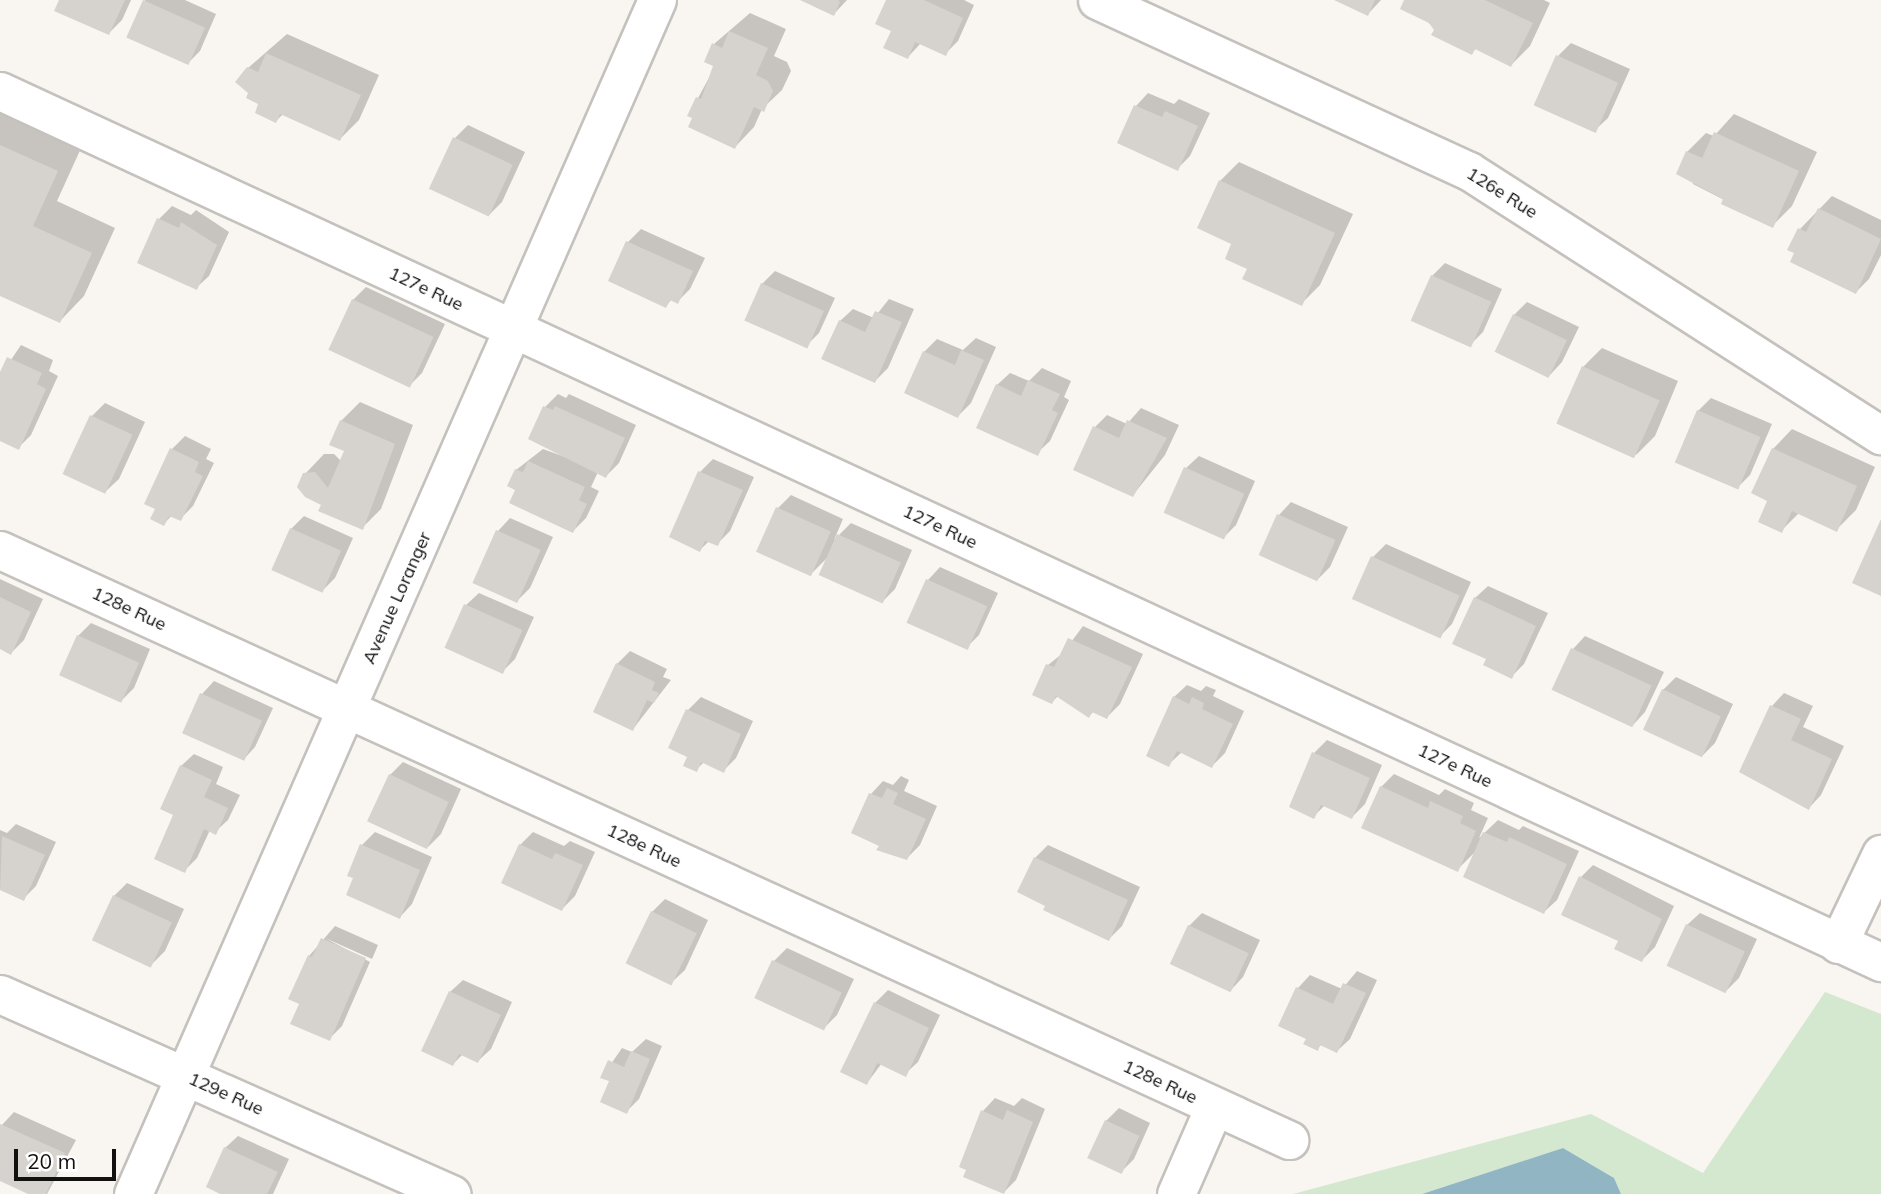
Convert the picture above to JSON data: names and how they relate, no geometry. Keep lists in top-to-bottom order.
{
  "streets": {
    "street": [
      "126e Rue",
      "127e Rue",
      "Avenue Loranger",
      "128e Rue",
      "129e Rue"
    ]
  },
  "crossings": [
    ["127e Rue", "Avenue Loranger"],
    ["Avenue Loranger", "128e Rue"],
    ["Avenue Loranger", "129e Rue"]
  ],
  "scale_bar": "20 m"
}
